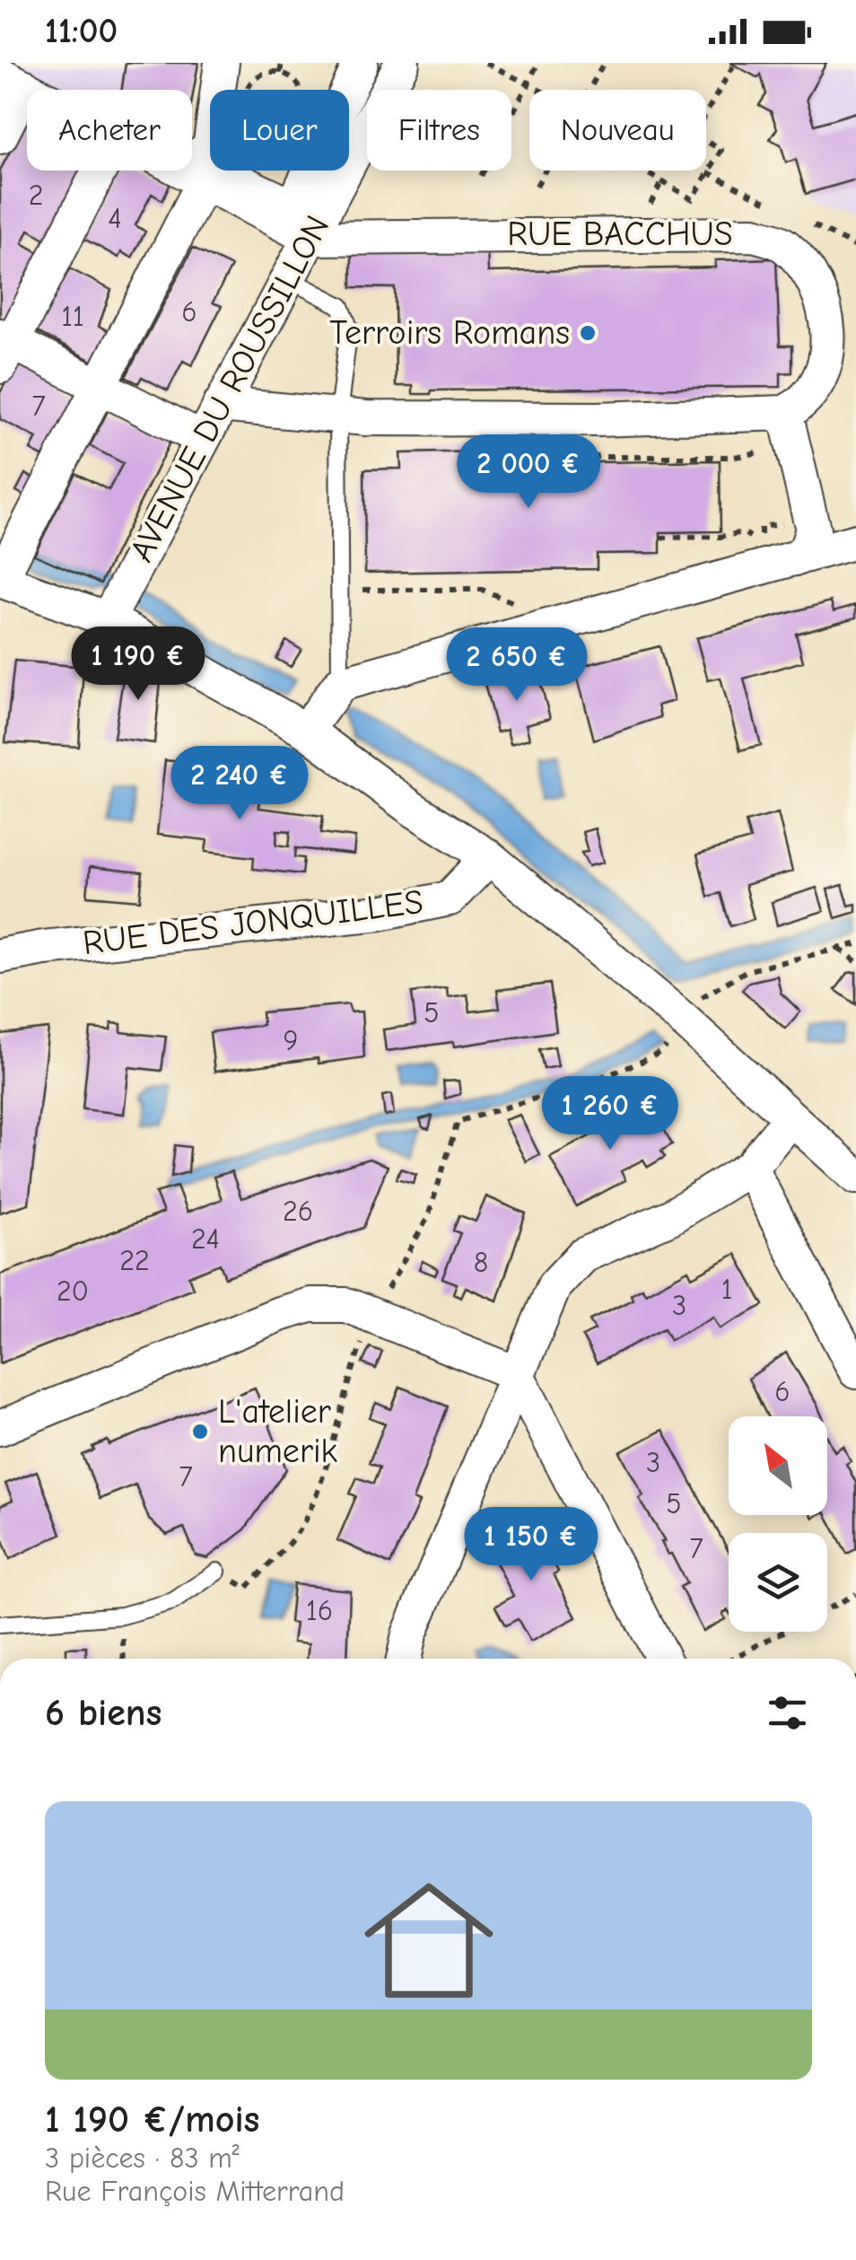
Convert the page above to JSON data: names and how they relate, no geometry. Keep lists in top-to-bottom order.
{
  "streets": {
    "street": ["RUE BACCHUS", "AVENUE DU ROUSSILLON", "RUE DES JONQUILLES"]
  },
  "crossings": [
    ["RUE BACCHUS", "AVENUE DU ROUSSILLON"]
  ],
  "places": ["Terroirs Romans", "L'atelier numerik"],
  "house_numbers": [
    "2",
    "4",
    "6",
    "11",
    "7",
    "5",
    "9",
    "26",
    "24",
    "22",
    "8",
    "1",
    "20",
    "3",
    "6",
    "3",
    "7",
    "5",
    "7",
    "16"
  ],
  "north": "top left",
  "page": {
    "status": "11:00",
    "chip": [
      "Acheter",
      "Louer",
      "Filtres",
      "Nouveau"
    ],
    "price": [
      "2 000 €",
      "1 190 €",
      "2 650 €",
      "2 240 €",
      "1 260 €",
      "1 150 €"
    ],
    "heading": "6 biens",
    "list": [
      {
        "name": "1 190 €/mois",
        "note": "3 pièces · 83 m² · Rue François Mitterrand"
      }
    ]
  }
}
